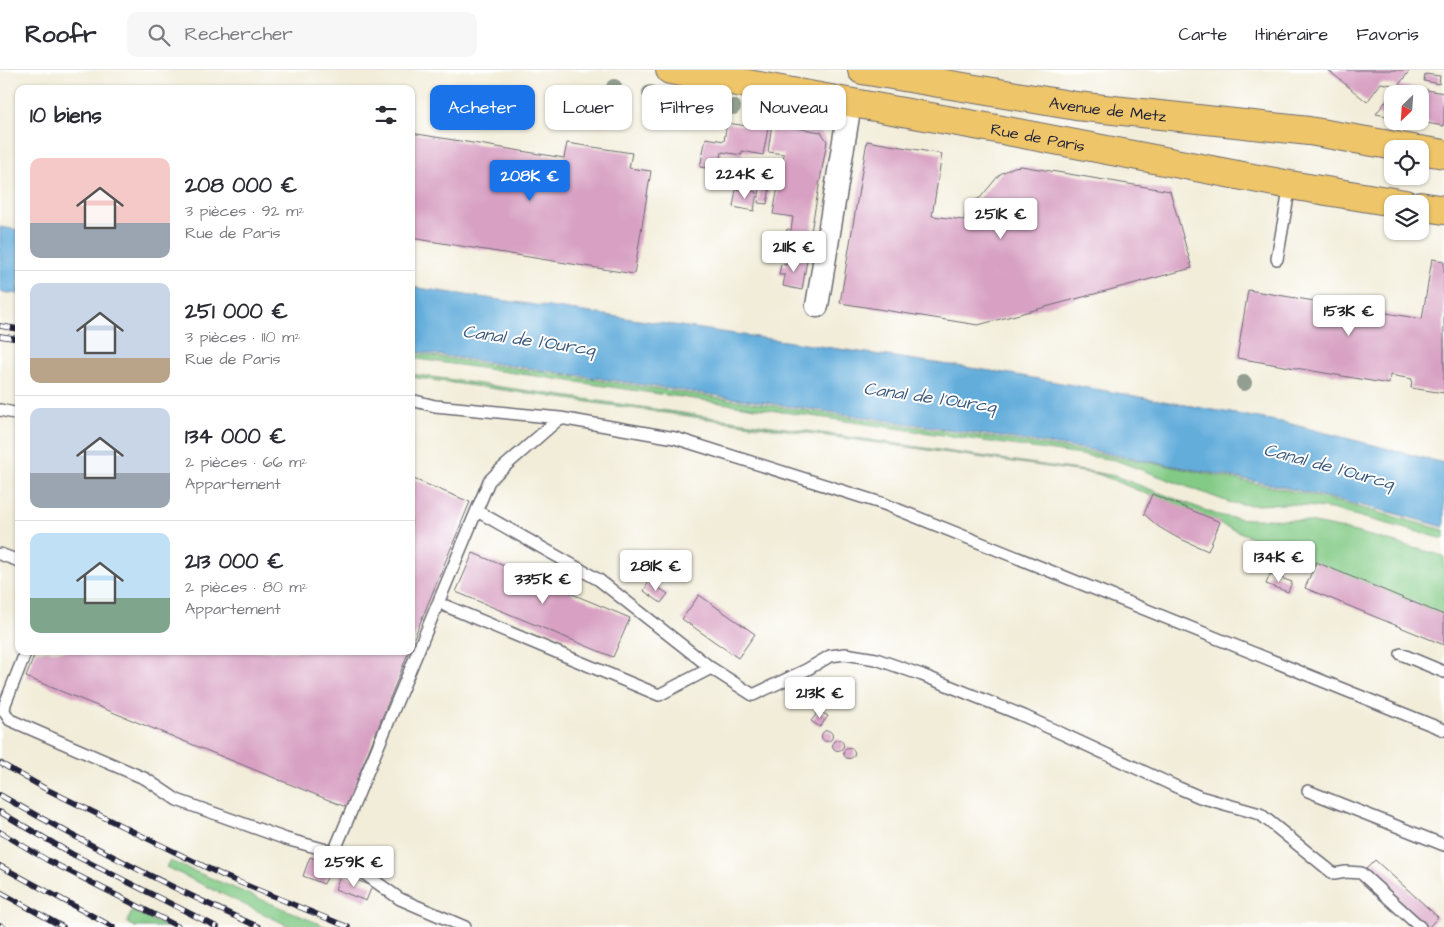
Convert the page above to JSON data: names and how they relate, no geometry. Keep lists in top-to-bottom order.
{
  "streets": {
    "main road": ["Avenue de Metz", "Rue de Paris"]
  },
  "water": ["Canal de l'Ourcq"],
  "north": "bottom left",
  "page": {
    "header": "Roofr",
    "search": "Rechercher",
    "nav": ["Carte", "Itinéraire", "Favoris"],
    "chip": [
      "Acheter",
      "Louer",
      "Filtres",
      "Nouveau"
    ],
    "heading": "10 biens",
    "list": [
      {
        "name": "208 000 €",
        "note": "3 pièces · 92 m² · Rue de Paris"
      },
      {
        "name": "251 000 €",
        "note": "3 pièces · 110 m² · Rue de Paris"
      },
      {
        "name": "134 000 €",
        "note": "2 pièces · 66 m² · Appartement"
      },
      {
        "name": "213 000 €",
        "note": "2 pièces · 80 m² · Appartement"
      }
    ],
    "price": [
      "224K €",
      "208K €",
      "251K €",
      "211K €",
      "153K €",
      "134K €",
      "281K €",
      "335K €",
      "213K €",
      "259K €"
    ]
  }
}
